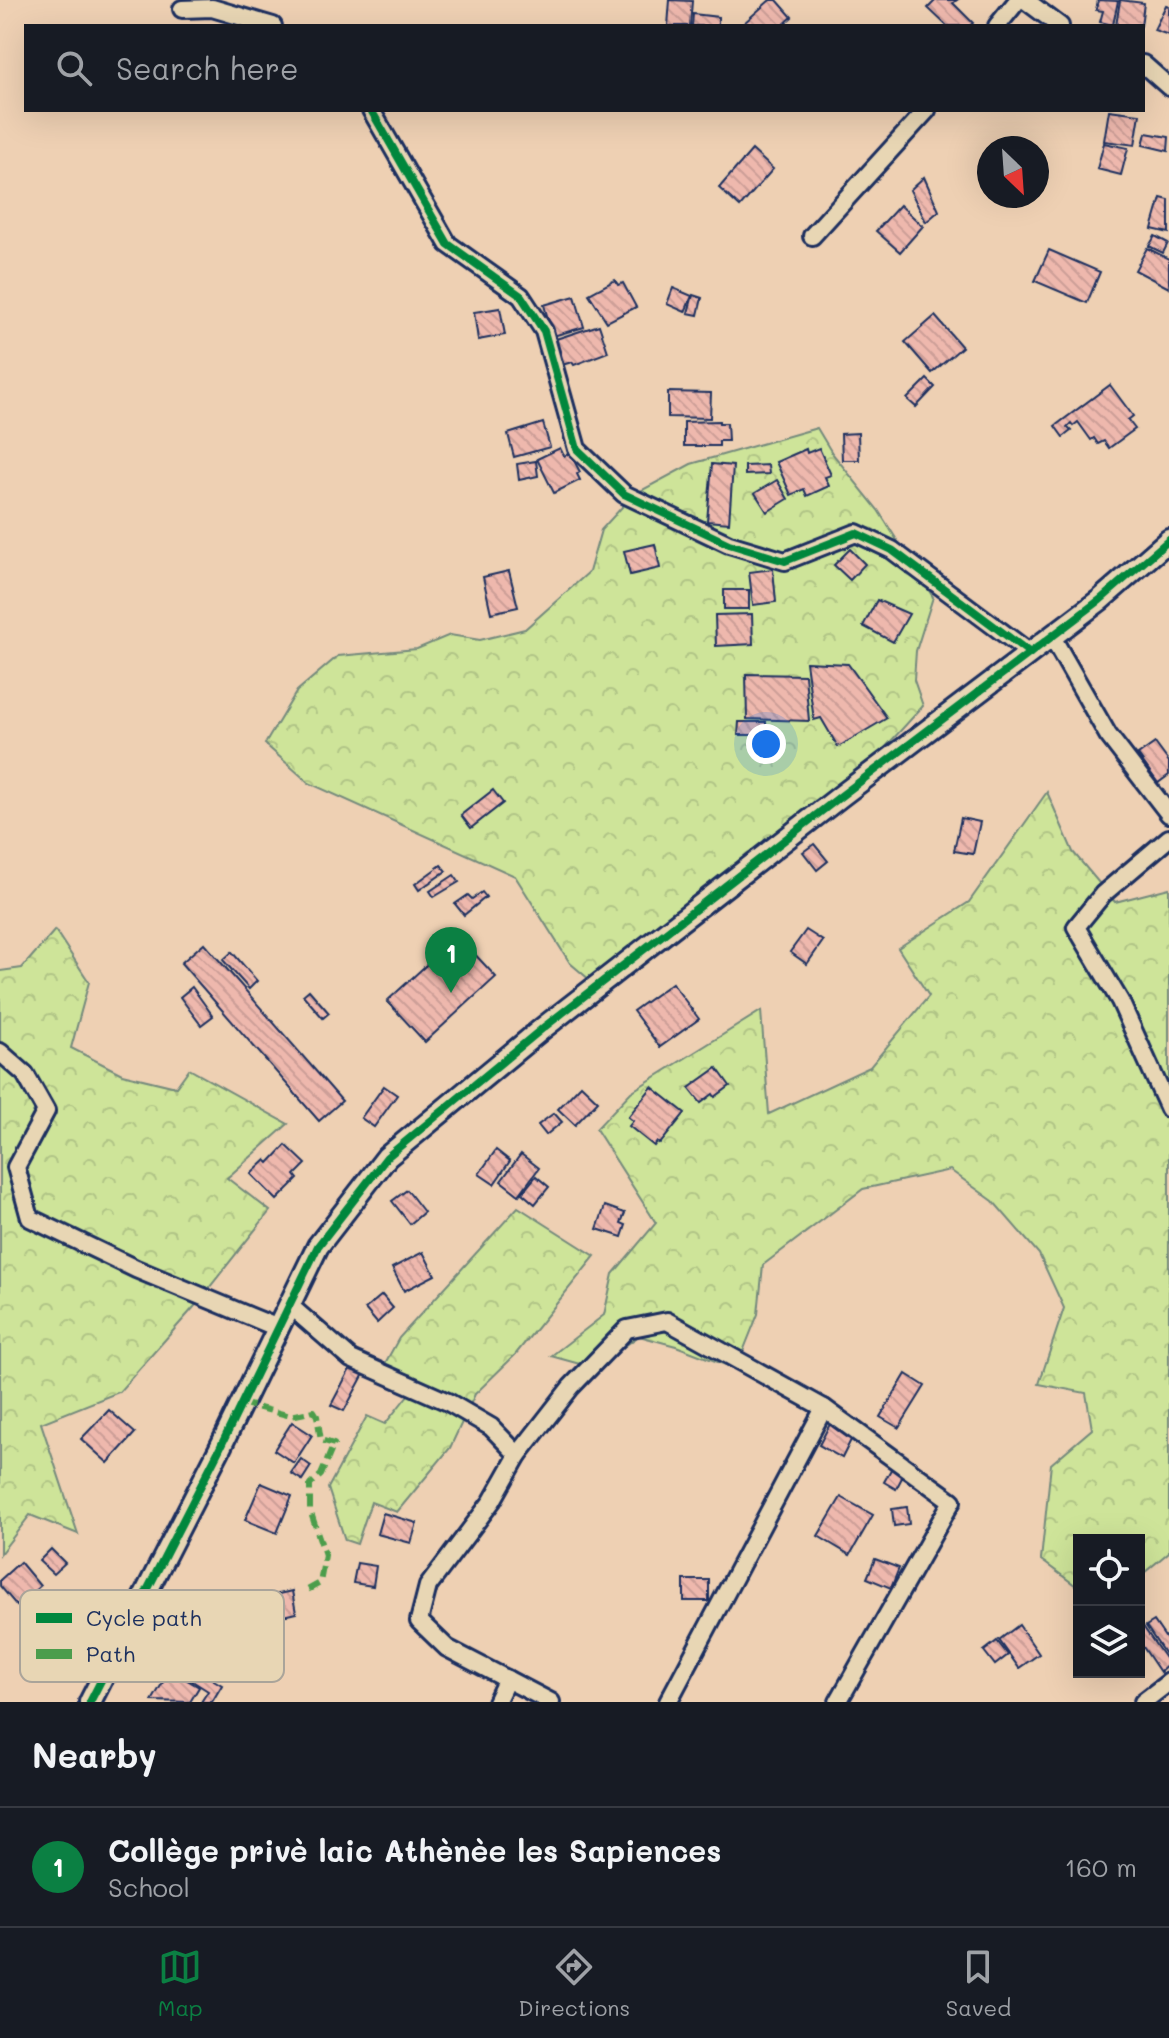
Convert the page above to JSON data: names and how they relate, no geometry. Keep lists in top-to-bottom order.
{
  "legend": ["Cycle path", "Path"],
  "north": "bottom right",
  "page": {
    "search": "Search here",
    "pins": "1",
    "heading": "Nearby",
    "list": [
      {
        "mark": "1",
        "name": "Collège privè laic Athènèe les Sapiences",
        "note": "School",
        "value": "160 m"
      }
    ],
    "nav": ["Map", "Directions", "Saved"]
  }
}
